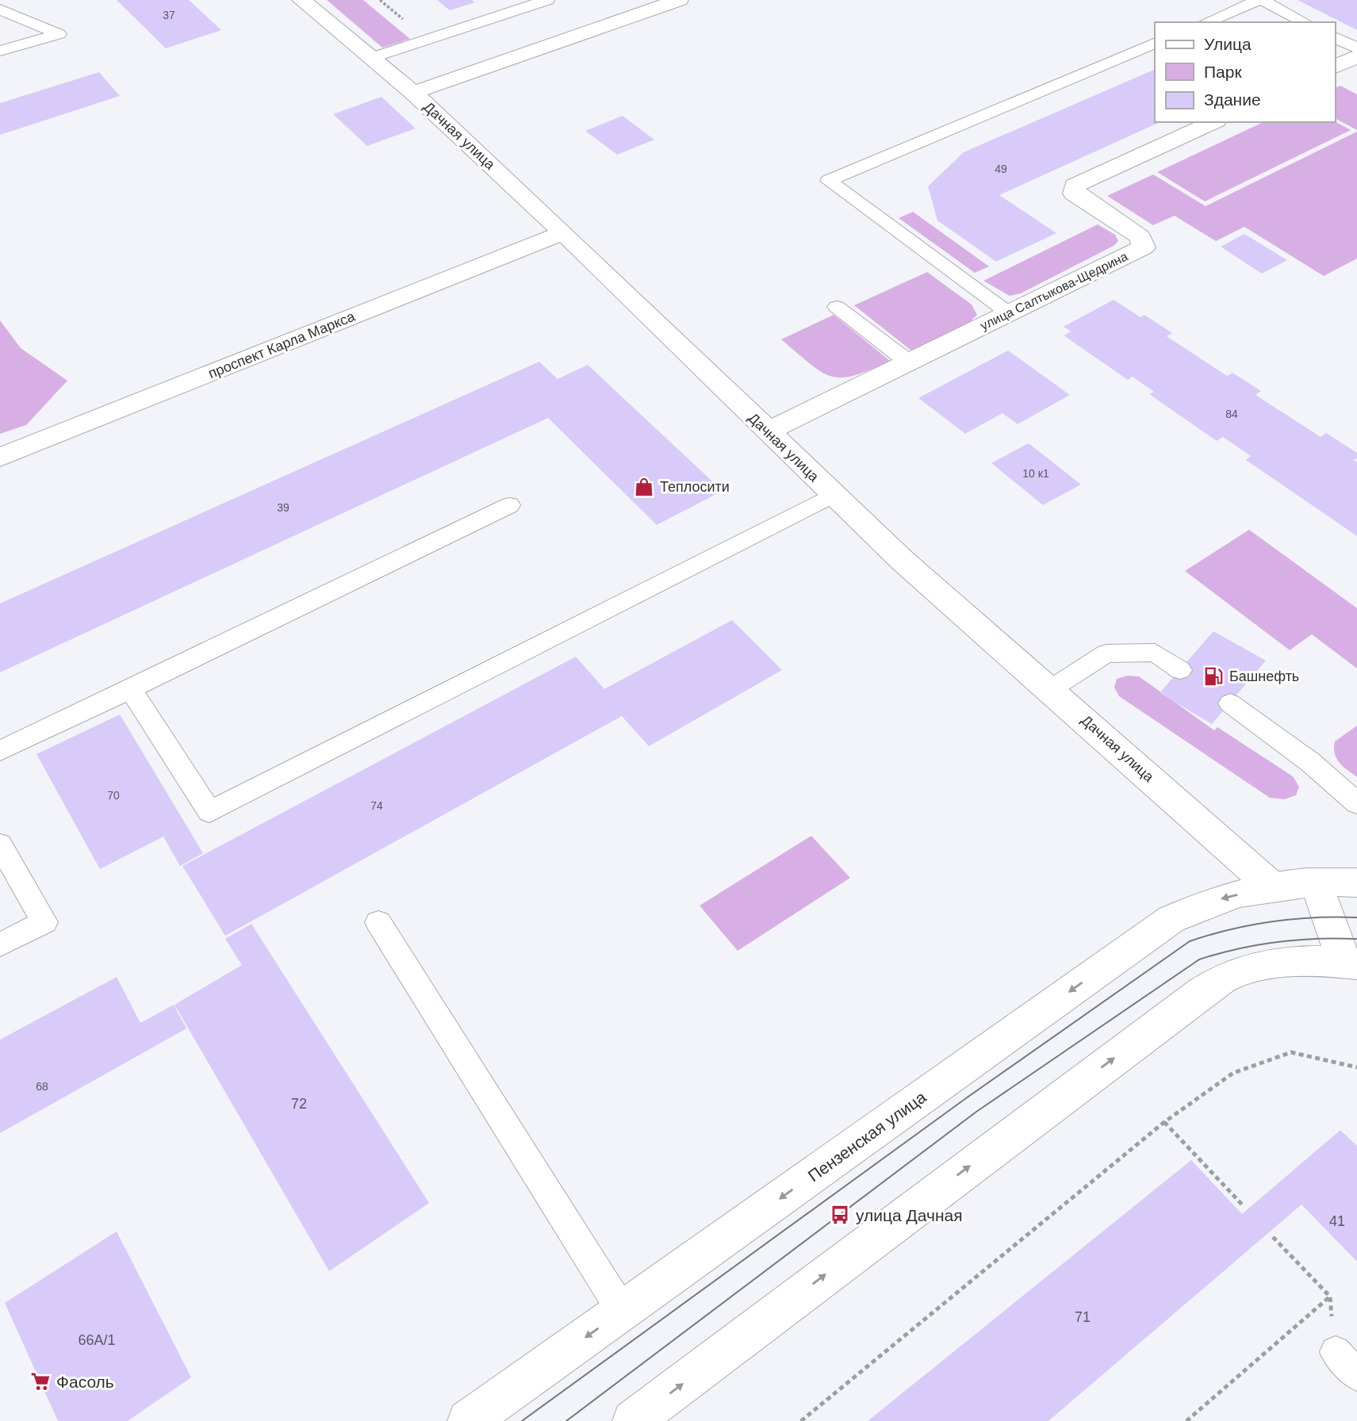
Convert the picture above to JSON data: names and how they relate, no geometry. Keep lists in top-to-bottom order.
{
  "streets": {
    "street": [
      "Дачная улица",
      "улица Салтыкова-Щедрина",
      "проспект Карла Маркса",
      "Пензенская улица"
    ]
  },
  "crossings": [
    ["Дачная улица", "улица Салтыкова-Щедрина"],
    ["Дачная улица", "проспект Карла Маркса"],
    ["Дачная улица", "Пензенская улица"]
  ],
  "places": {
    "shop": ["Теплосити"],
    "fuel station": ["Башнефть"],
    "bus stop": ["улица Дачная"],
    "supermarket": ["Фасоль"]
  },
  "house_numbers": [
    "37",
    "49",
    "84",
    "10 к1",
    "39",
    "70",
    "74",
    "68",
    "72",
    "41",
    "71",
    "66А/1"
  ],
  "legend": ["Улица", "Парк", "Здание"]
}
